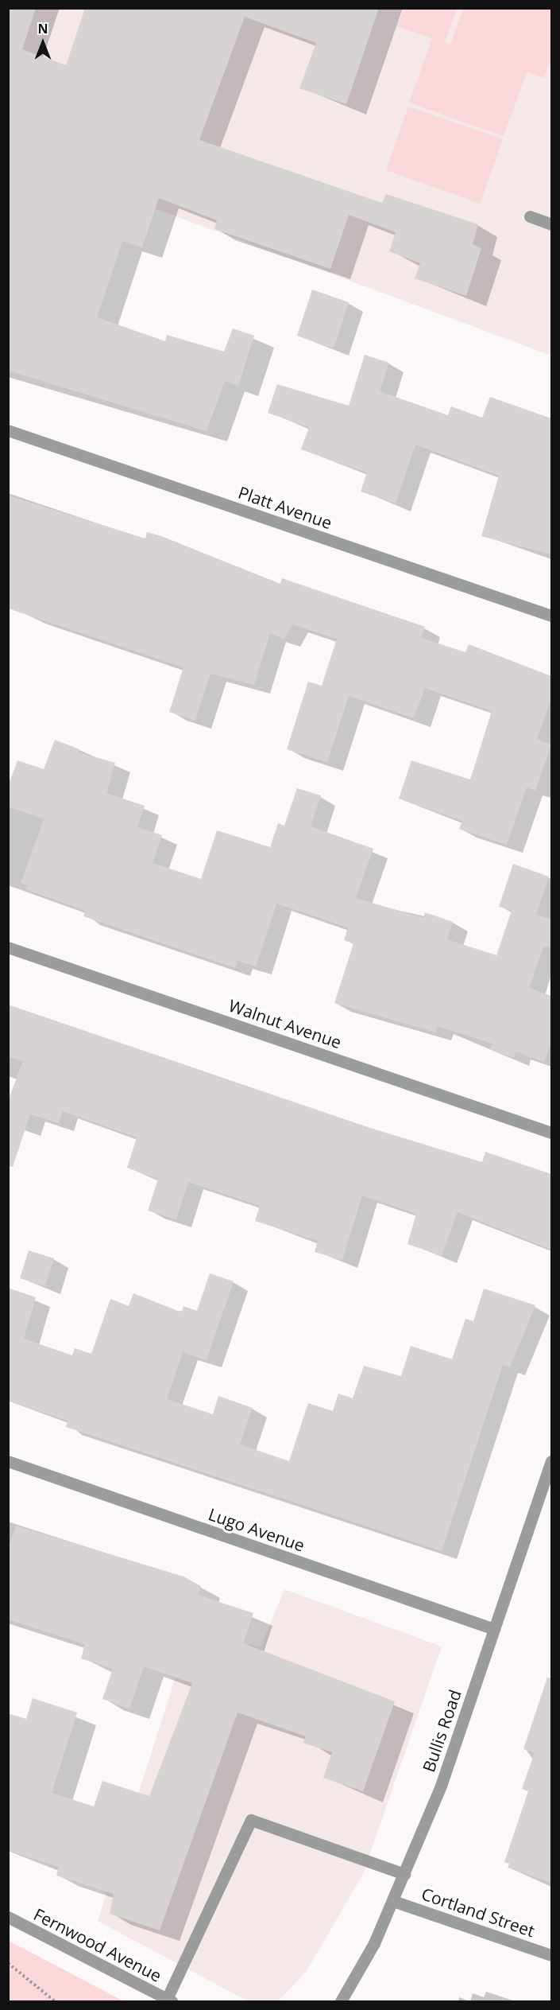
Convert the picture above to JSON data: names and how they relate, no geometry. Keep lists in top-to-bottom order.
{
  "streets": {
    "street": [
      "Platt Avenue",
      "Walnut Avenue",
      "Lugo Avenue",
      "Bullis Road",
      "Cortland Street",
      "Fernwood Avenue"
    ]
  },
  "crossings": [
    ["Lugo Avenue", "Bullis Road"],
    ["Bullis Road", "Cortland Street"]
  ],
  "north": "top"
}
